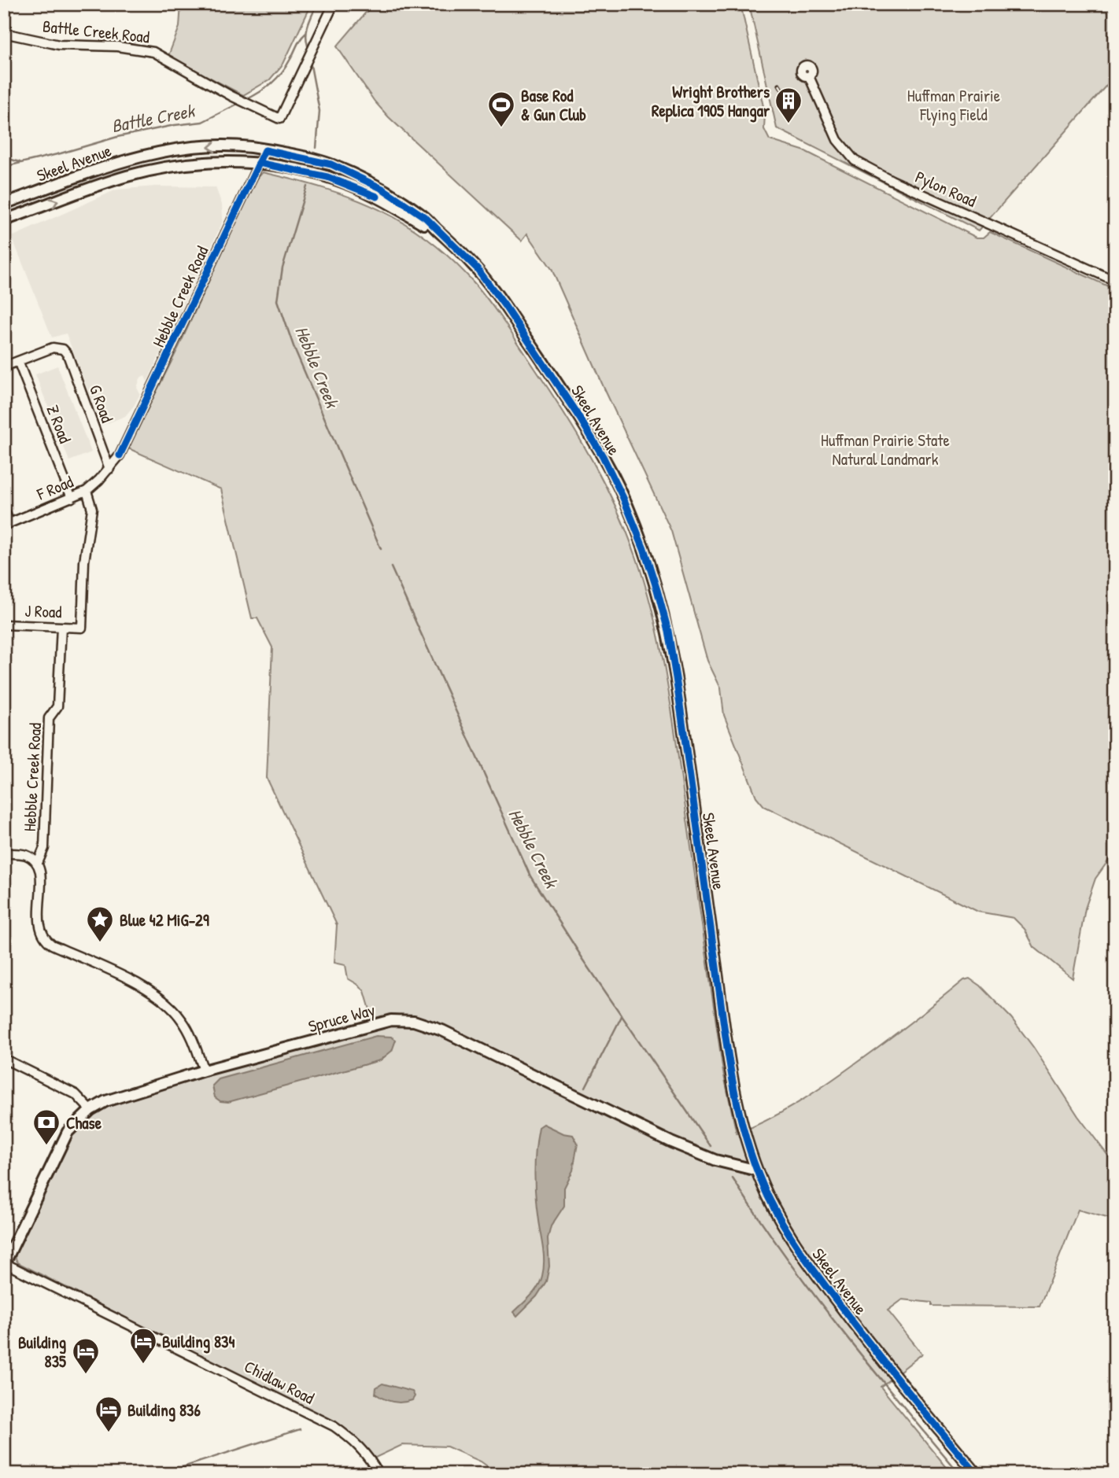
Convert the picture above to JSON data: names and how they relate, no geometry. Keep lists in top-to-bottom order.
{
  "streets": {
    "street": [
      "Battle Creek Road",
      "Skeel Avenue",
      "Pylon Road",
      "Hebble Creek Road",
      "G Road",
      "Z Road",
      "F Road",
      "J Road",
      "Spruce Way",
      "Chidlaw Road"
    ]
  },
  "crossings": [
    ["Skeel Avenue", "Hebble Creek Road"],
    ["Skeel Avenue", "Spruce Way"],
    ["Hebble Creek Road", "G Road"],
    ["Hebble Creek Road", "F Road"],
    ["Hebble Creek Road", "J Road"],
    ["Hebble Creek Road", "Spruce Way"],
    ["G Road", "Z Road"],
    ["Z Road", "F Road"],
    ["F Road", "J Road"],
    ["Spruce Way", "Chidlaw Road"]
  ],
  "water": ["Battle Creek", "Hebble Creek"],
  "parks": ["Huffman Prairie Flying Field", "Huffman Prairie State Natural Landmark"],
  "places": {
    "building": ["Wright Brothers Replica 1905 Hangar"],
    "sports": ["Base Rod & Gun Club"],
    "place": ["Blue 42 MiG-29"],
    "bank": ["Chase"],
    "hotel": ["Building 834", "Building 835", "Building 836"]
  }
}
